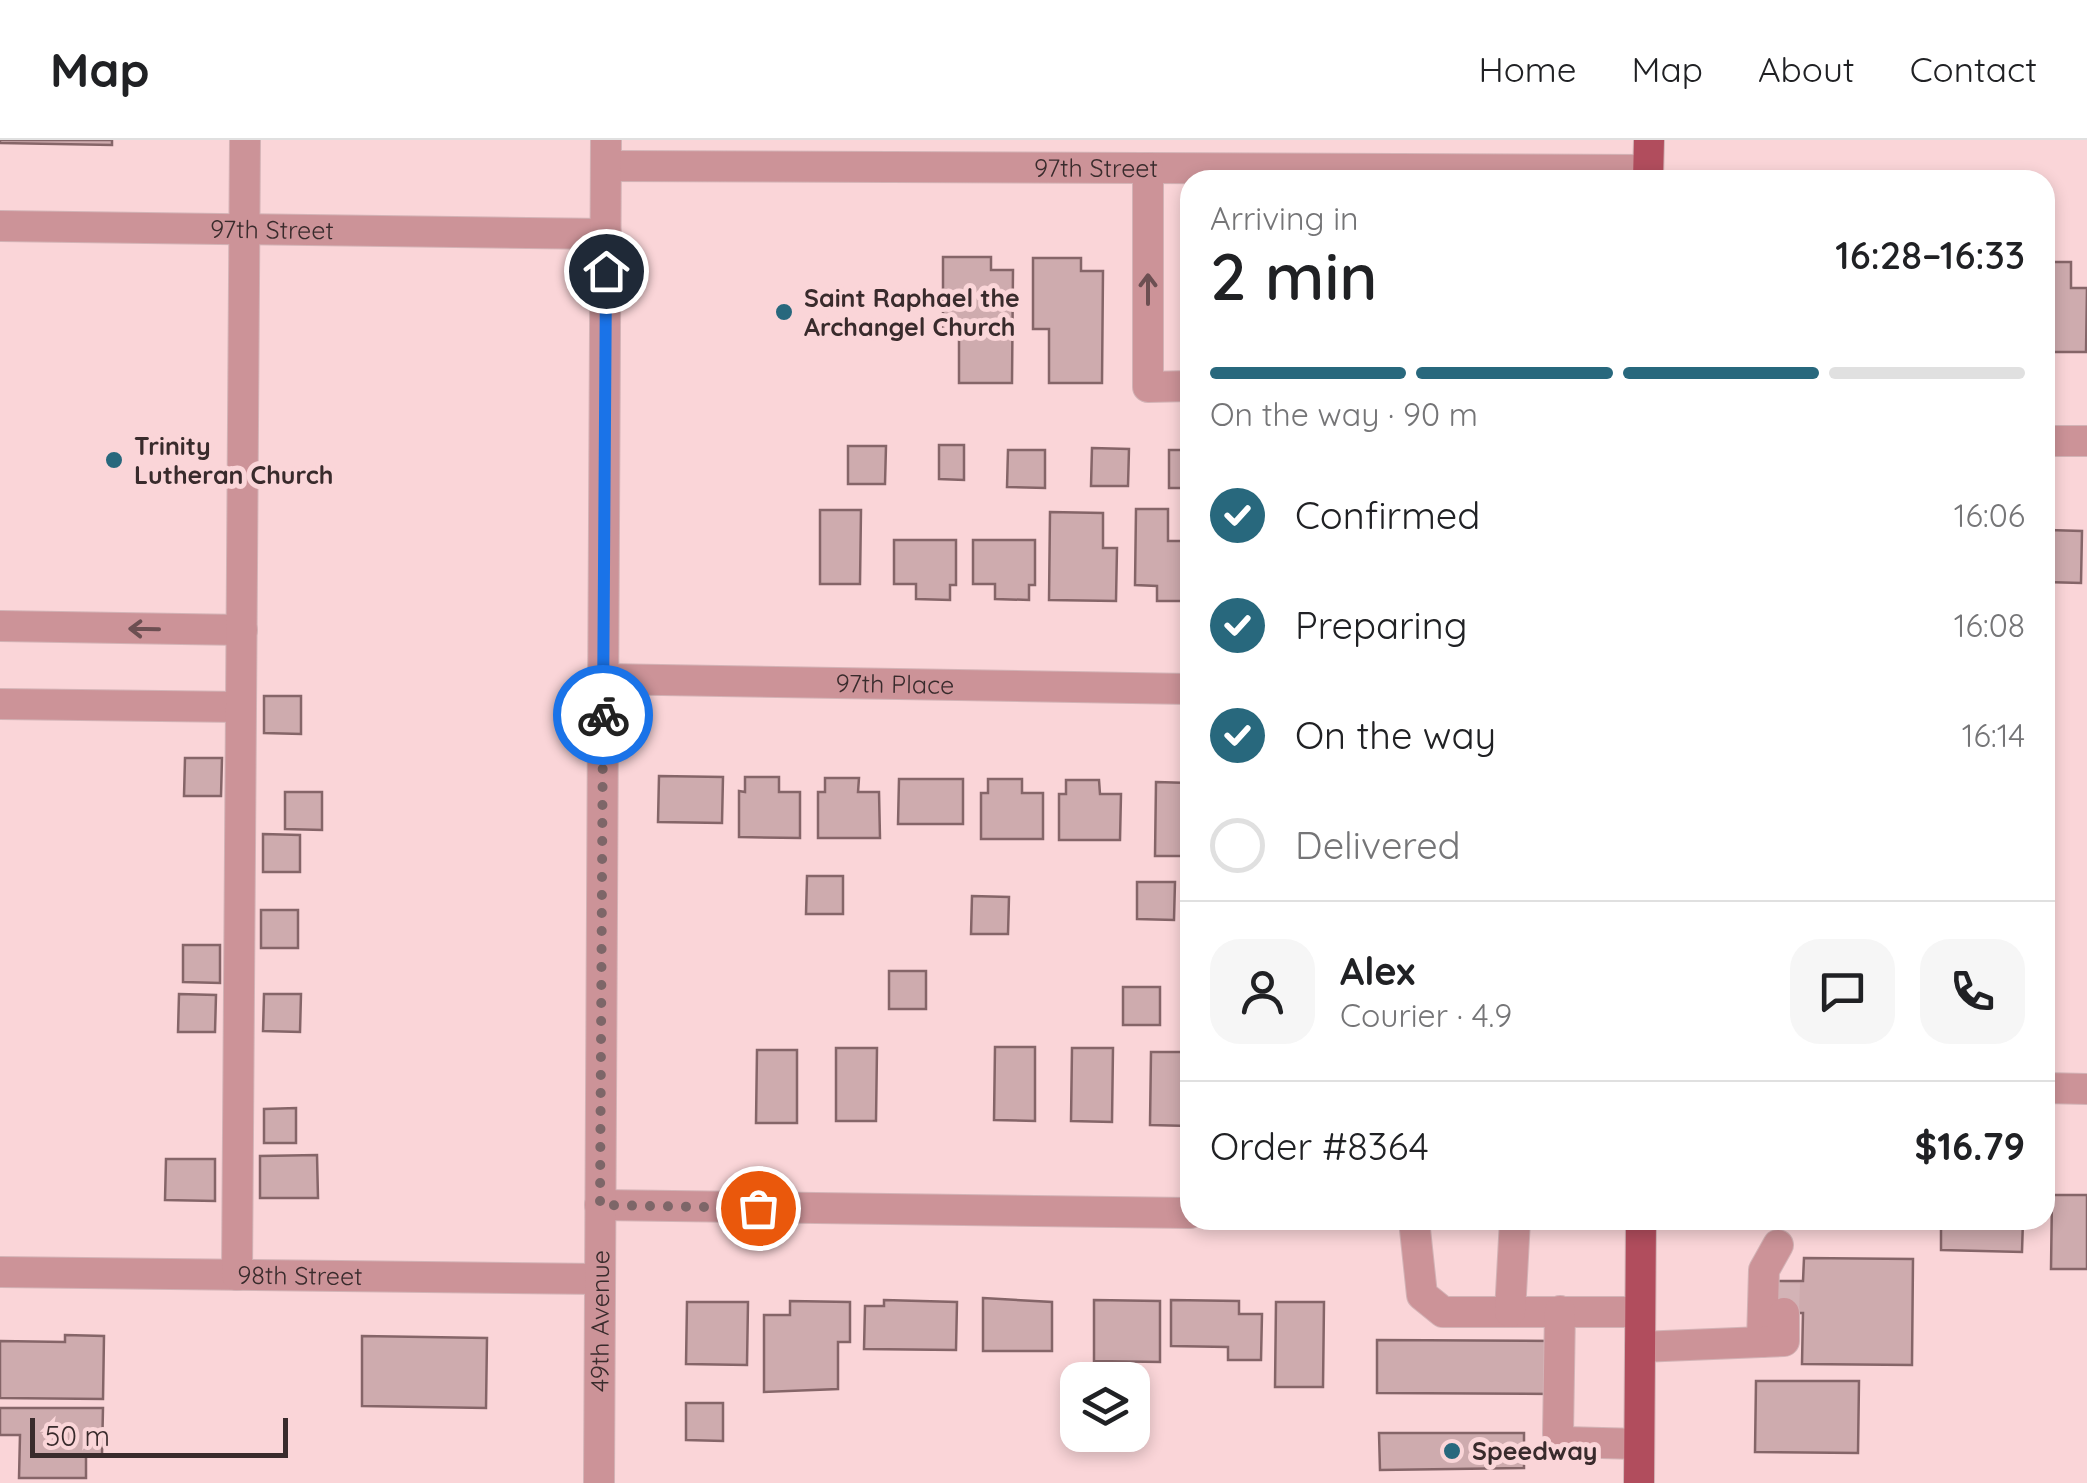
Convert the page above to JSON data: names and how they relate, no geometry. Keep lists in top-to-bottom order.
{
  "streets": {
    "street": [
      "97th Street",
      "97th Place",
      "98th Street",
      "49th Avenue"
    ]
  },
  "crossings": [
    ["97th Street", "49th Avenue"],
    ["97th Place", "49th Avenue"],
    ["98th Street", "49th Avenue"]
  ],
  "places": ["Saint Raphael the Archangel Church", "Trinity Lutheran Church", "Speedway"],
  "scale_bar": "50 m",
  "page": {
    "header": "Map",
    "nav": [
      "Home",
      "Map",
      "About",
      "Contact"
    ],
    "heading": ["2 min", "Arriving in", "16:28–16:33"],
    "panel": [
      "Alex",
      "Courier · 4.9",
      "Order #8364",
      "$16.79"
    ],
    "bar": "On the way · 90 m",
    "list": [
      ["Confirmed", "16:06"],
      ["Preparing", "16:08"],
      ["On the way", "16:14"],
      "Delivered"
    ],
    "scale": "50 m"
  }
}
